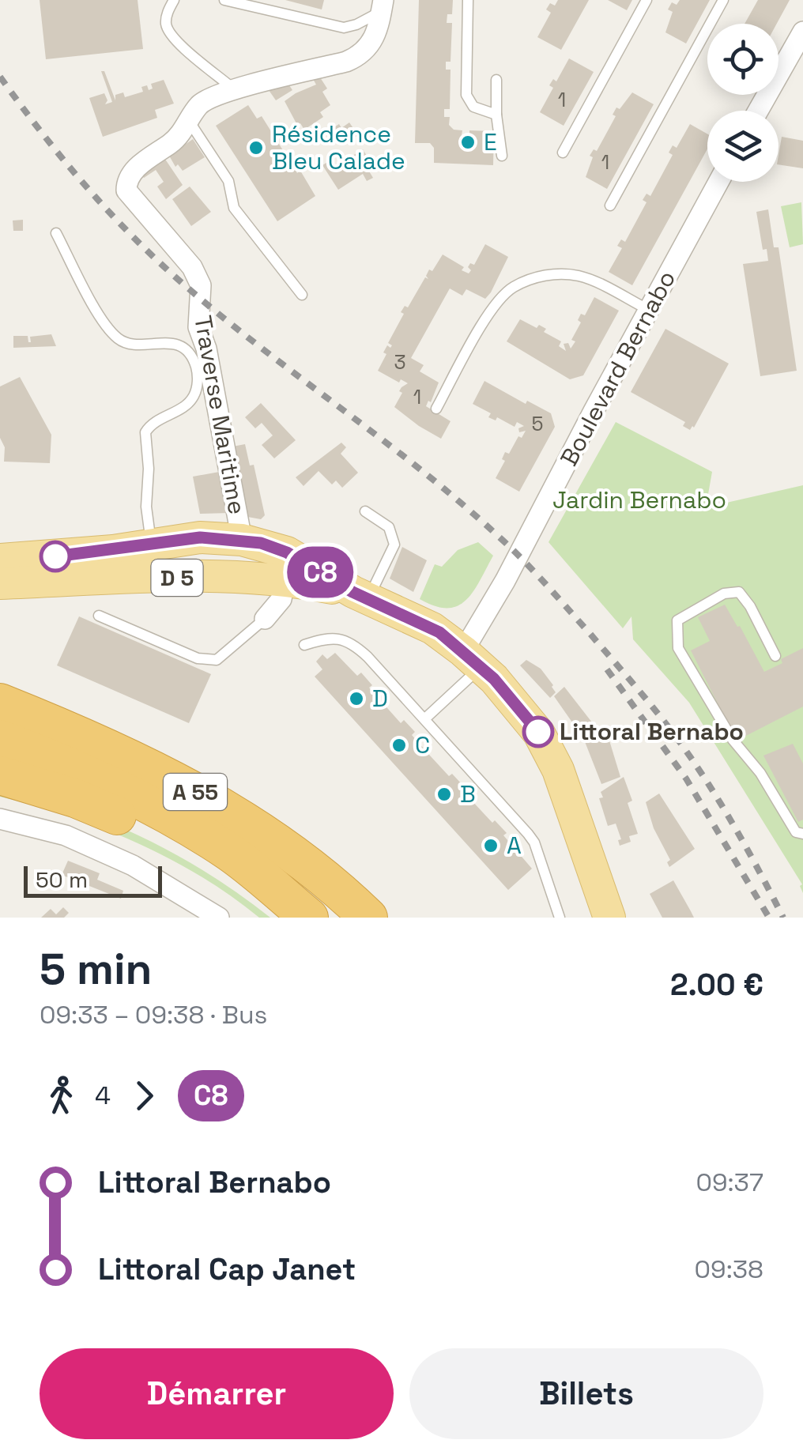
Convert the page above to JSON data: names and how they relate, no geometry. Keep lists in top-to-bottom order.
{
  "streets": {
    "highway": ["A 55"],
    "main road": ["D 5"],
    "street": ["Boulevard Bernabo", "Traverse Maritime"]
  },
  "crossings": [
    ["Boulevard Bernabo", "D 5"],
    ["Traverse Maritime", "D 5"]
  ],
  "parks": ["Jardin Bernabo"],
  "places": [
    "E",
    "Résidence Bleu Calade",
    "D",
    "Littoral Bernabo",
    "C",
    "B",
    "A"
  ],
  "lines": ["bus line C8"],
  "house_numbers": [
    "1",
    "1",
    "3",
    "1",
    "5"
  ],
  "scale_bar": "50 m",
  "page": {
    "on_map": "C8",
    "scale": "50 m",
    "heading": ["5 min", "09:33 – 09:38 · Bus", "2.00 €"],
    "legs": ["4", "C8"],
    "list": [
      {
        "name": "Littoral Bernabo",
        "value": "09:37"
      },
      {
        "name": "Littoral Cap Janet",
        "value": "09:38"
      }
    ],
    "buttons": ["Démarrer", "Billets"]
  }
}
